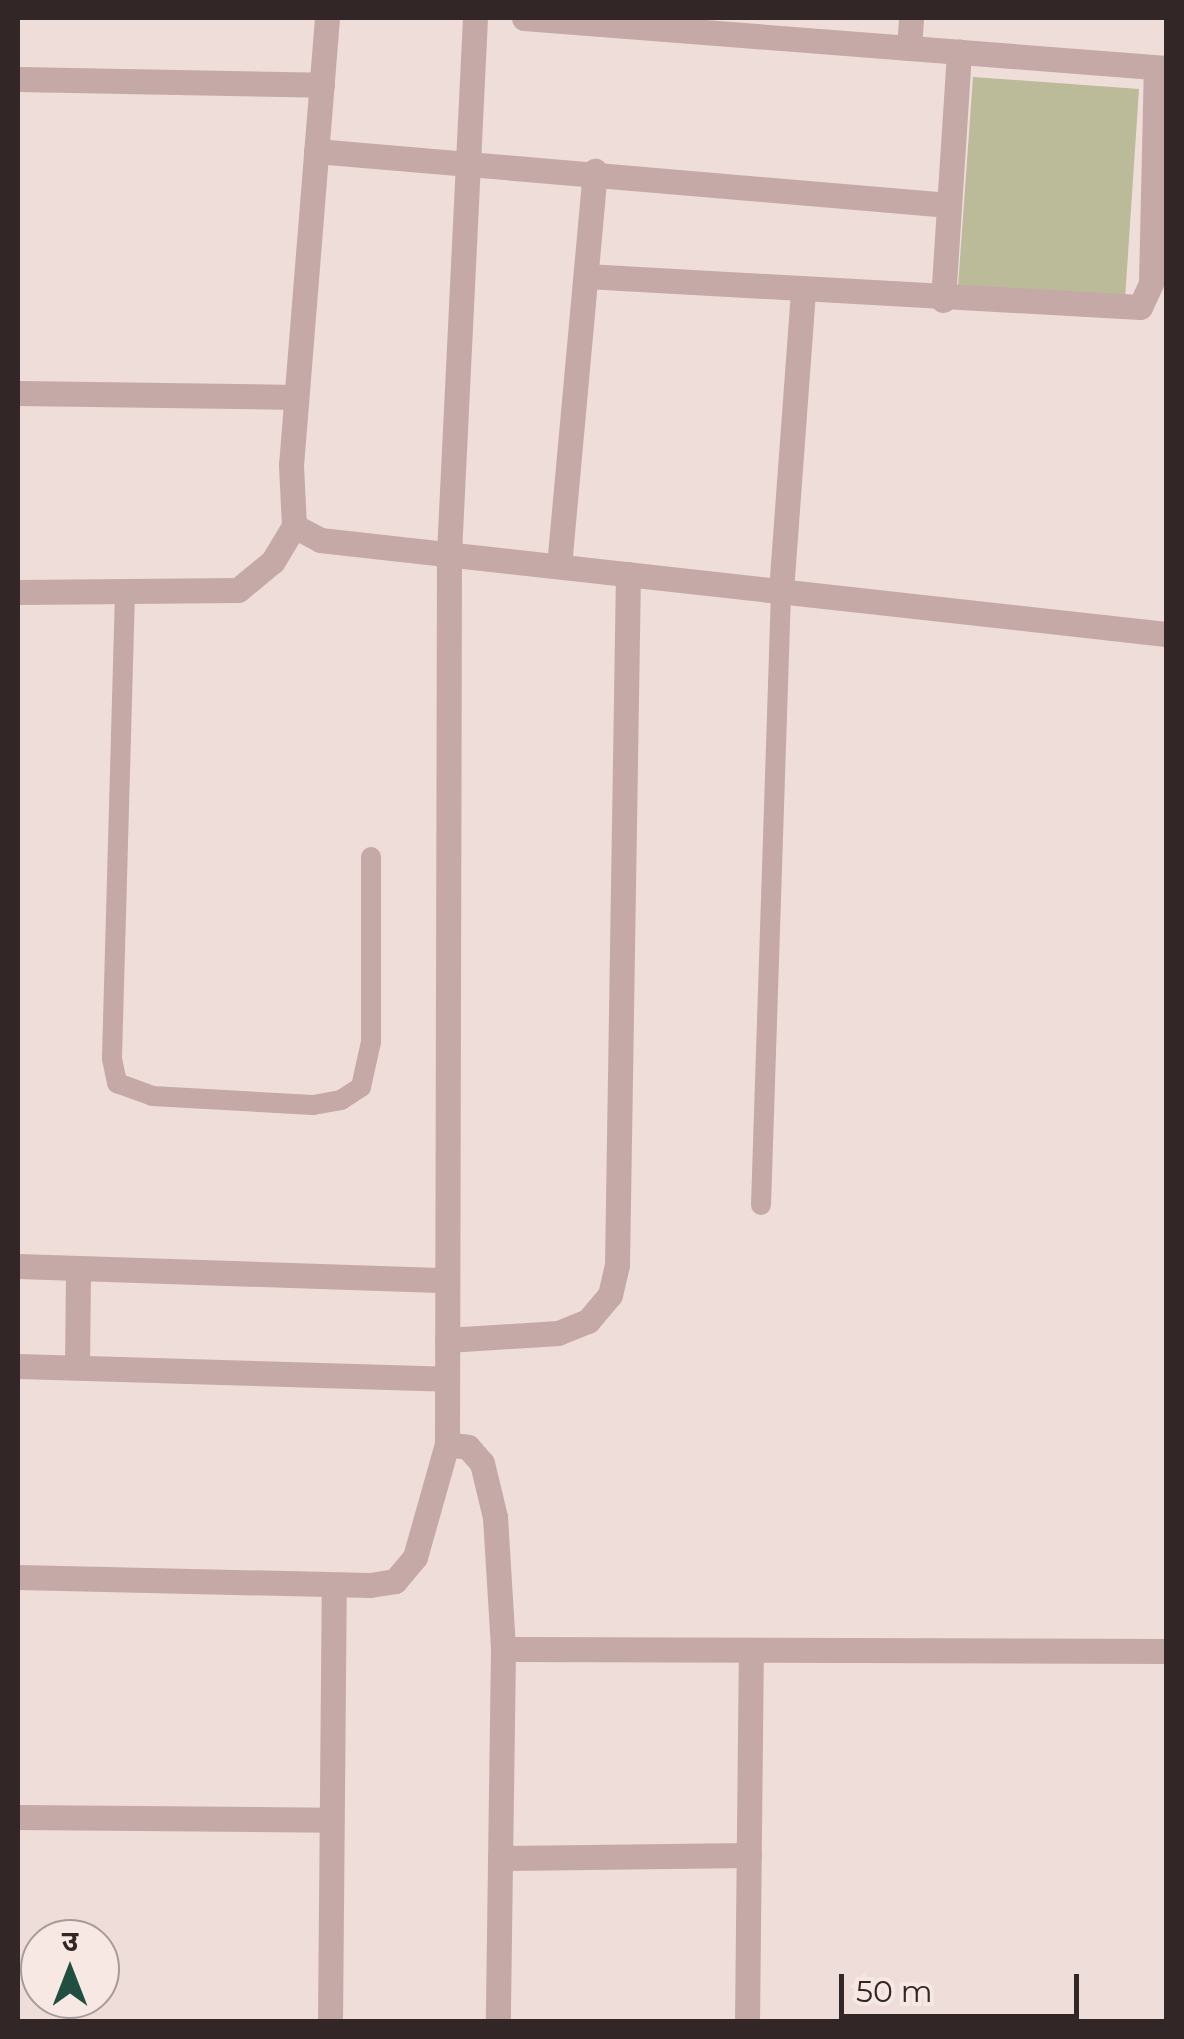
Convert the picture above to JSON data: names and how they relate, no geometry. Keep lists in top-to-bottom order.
{
  "scale_bar": "50 m",
  "north": "top"
}
